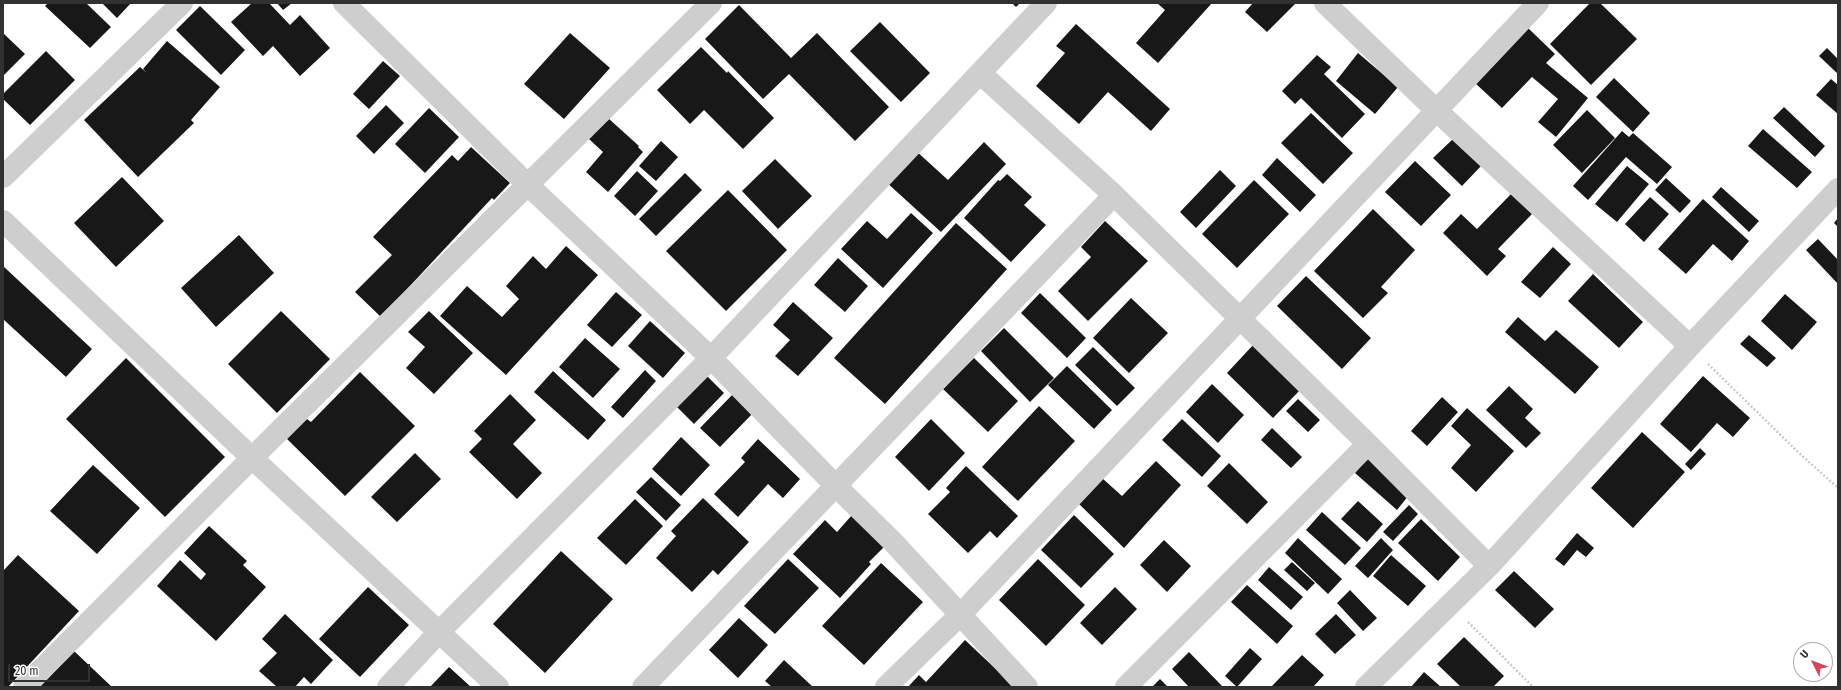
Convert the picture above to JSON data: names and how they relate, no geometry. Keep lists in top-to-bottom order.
{
  "scale_bar": "20 m",
  "north": "top left"
}
